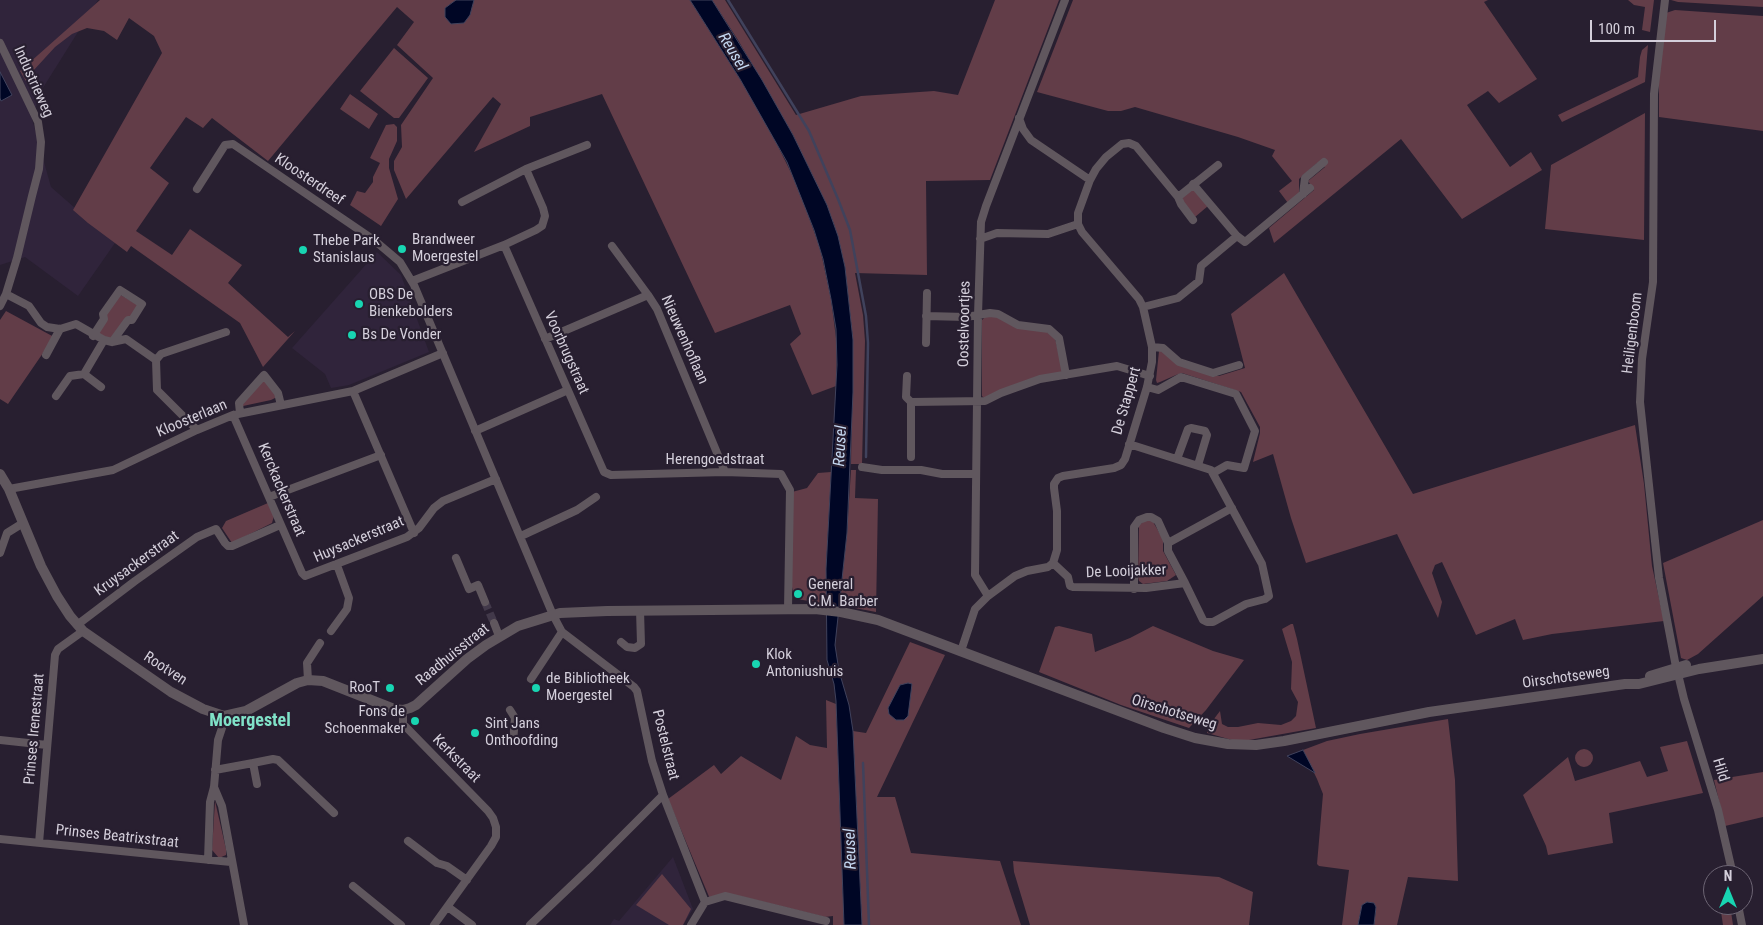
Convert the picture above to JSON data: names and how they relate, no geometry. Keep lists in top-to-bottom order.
{
  "streets": {
    "street": [
      "Industrieweg",
      "Kloosterdreef",
      "Oostelvoortjes",
      "Heiligenboom",
      "Nieuwenhoflaan",
      "Voorbrugstraat",
      "De Stappert",
      "Kloosterlaan",
      "Herengoedstraat",
      "Kerckackerstraat",
      "Huysackerstraat",
      "Kruysackerstraat",
      "De Looijakker",
      "Raadhuisstraat",
      "Rootven",
      "Oirschotseweg",
      "Prinses Irenestraat",
      "Postelstraat",
      "Kerkstraat",
      "Hild",
      "Prinses Beatrixstraat"
    ]
  },
  "crossings": [
    ["Heiligenboom", "Oirschotseweg"],
    ["Heiligenboom", "Hild"],
    ["Nieuwenhoflaan", "Voorbrugstraat"],
    ["Nieuwenhoflaan", "Herengoedstraat"],
    ["Voorbrugstraat", "Herengoedstraat"],
    ["De Stappert", "De Looijakker"],
    ["Kloosterlaan", "Kerckackerstraat"],
    ["Kloosterlaan", "Rootven"],
    ["Herengoedstraat", "Raadhuisstraat"],
    ["Herengoedstraat", "Oirschotseweg"],
    ["Kerckackerstraat", "Huysackerstraat"],
    ["Kerckackerstraat", "Kruysackerstraat"],
    ["Kruysackerstraat", "Rootven"],
    ["Kruysackerstraat", "Prinses Irenestraat"],
    ["Raadhuisstraat", "Oirschotseweg"],
    ["Raadhuisstraat", "Postelstraat"],
    ["Raadhuisstraat", "Kerkstraat"],
    ["Rootven", "Prinses Irenestraat"],
    ["Oirschotseweg", "Hild"],
    ["Prinses Irenestraat", "Prinses Beatrixstraat"]
  ],
  "districts": ["Moergestel"],
  "water": ["Reusel"],
  "places": [
    "Brandweer Moergestel",
    "Thebe Park Stanislaus",
    "OBS De Bienkebolders",
    "Bs De Vonder",
    "General C.M. Barber",
    "Klok Antoniushuis",
    "RooT",
    "de Bibliotheek Moergestel",
    "Fons de Schoenmaker",
    "Sint Jans Onthoofding"
  ],
  "scale_bar": "100 m",
  "north": "top"
}
